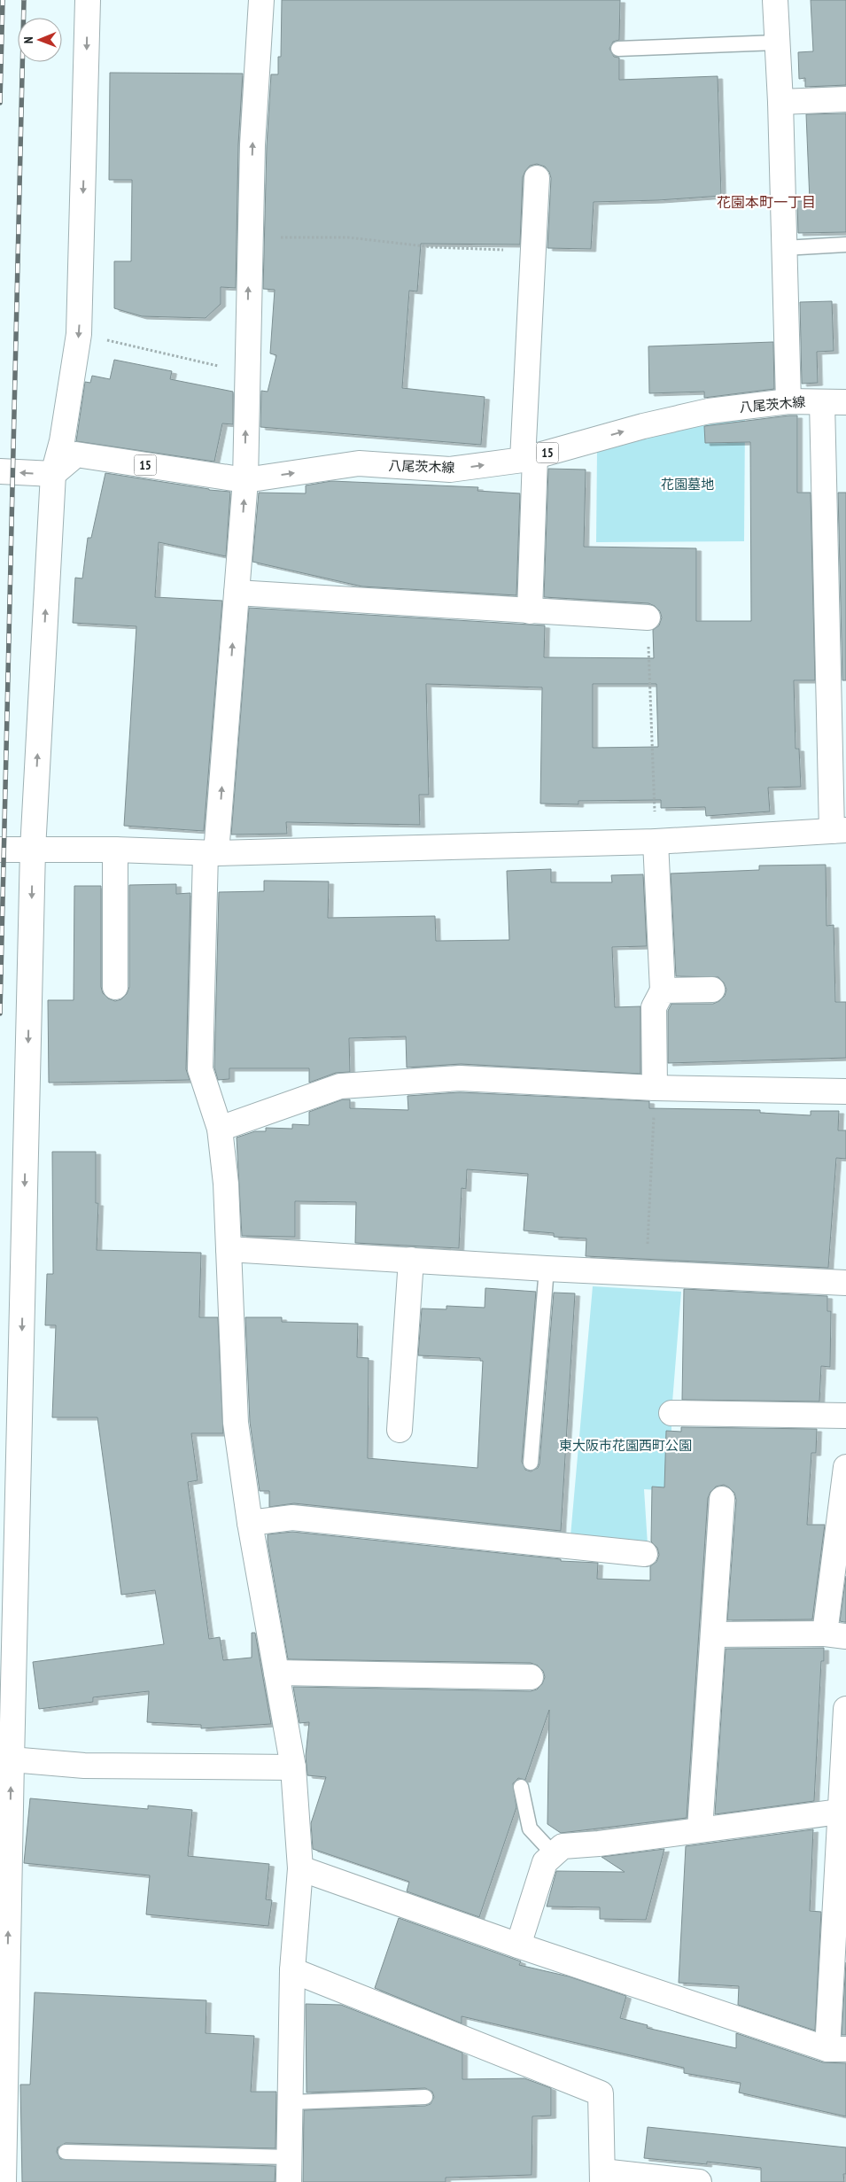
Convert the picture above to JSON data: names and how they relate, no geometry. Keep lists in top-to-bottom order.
{
  "streets": {
    "street": ["八尾茨木線", "15"]
  },
  "districts": ["花園本町一丁目"],
  "parks": ["花園墓地", "東大阪市花園西町公園"],
  "north": "left"
}
